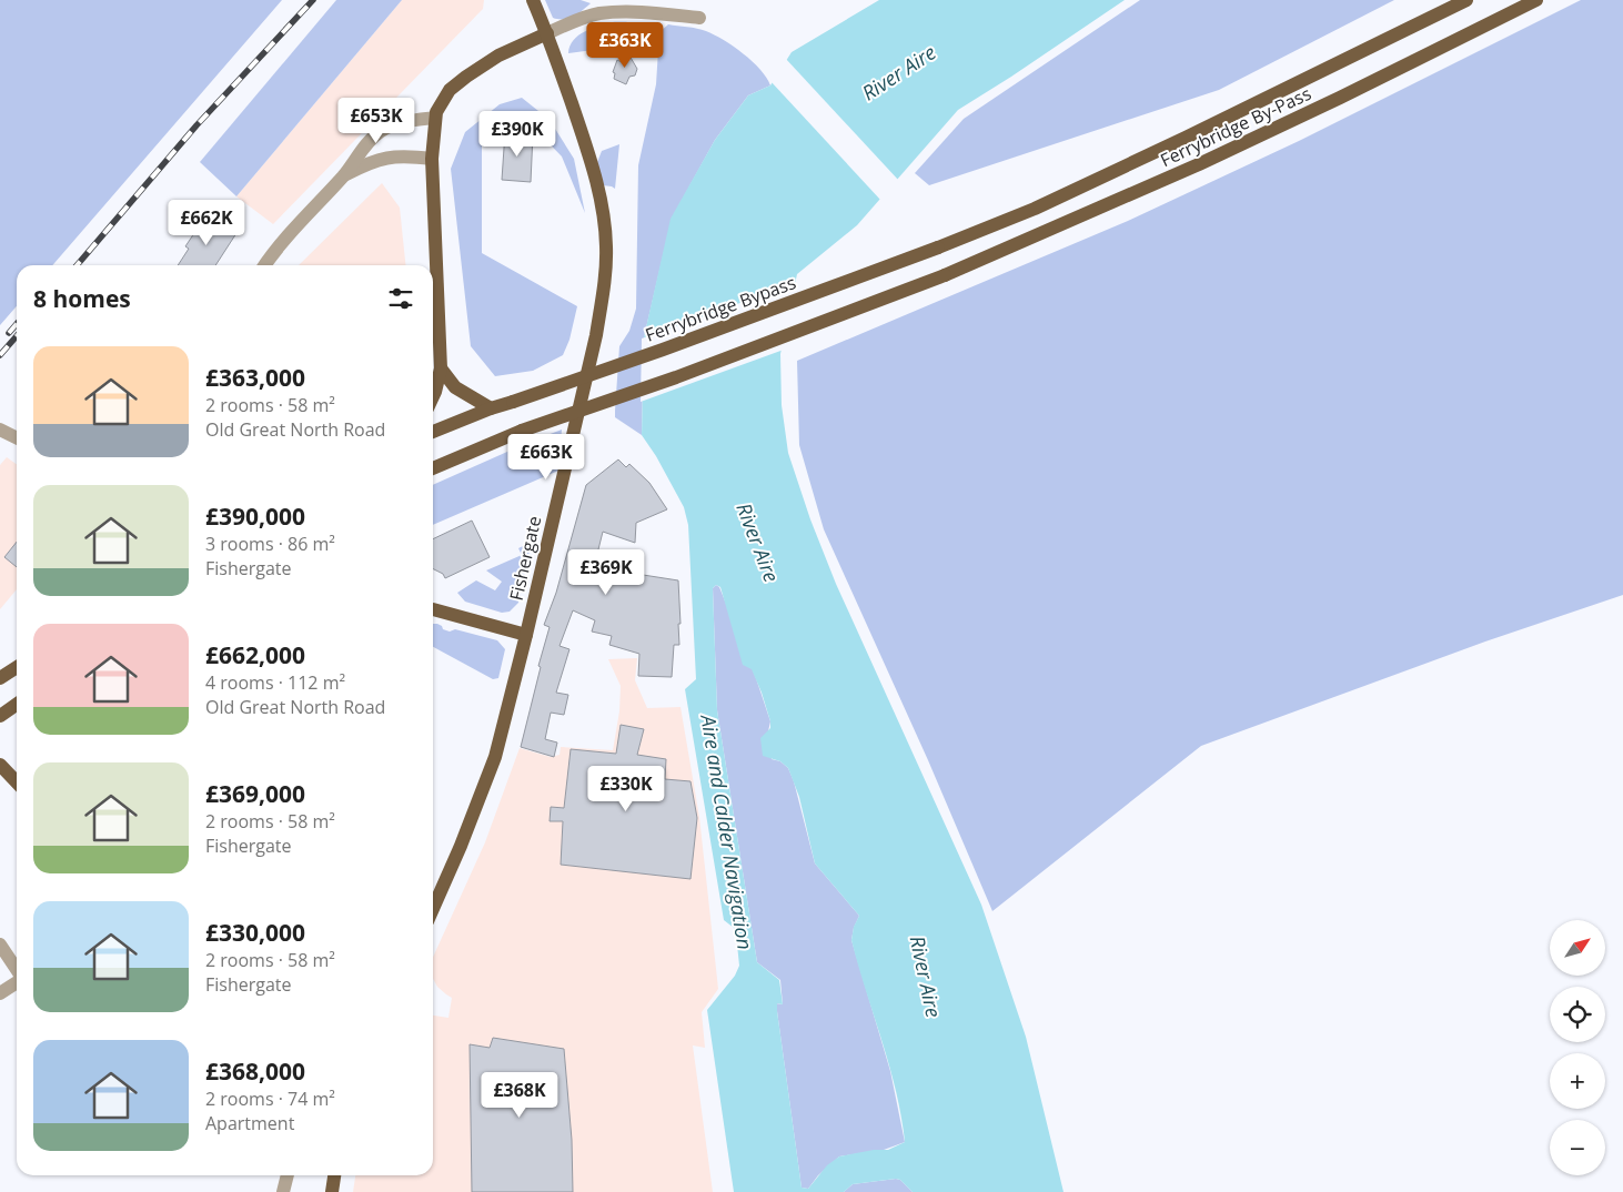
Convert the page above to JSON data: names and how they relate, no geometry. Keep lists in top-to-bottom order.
{
  "streets": {
    "main road": ["Ferrybridge By-Pass", "Ferrybridge Bypass", "Fishergate"]
  },
  "crossings": [
    ["Ferrybridge By-Pass", "Ferrybridge Bypass"]
  ],
  "water": ["River Aire", "Aire and Calder Navigation"],
  "north": "top right",
  "page": {
    "price": [
      "£363K",
      "£653K",
      "£390K",
      "£662K",
      "£663K",
      "£369K",
      "£330K",
      "£368K"
    ],
    "heading": "8 homes",
    "list": [
      {
        "name": "£363,000",
        "note": "2 rooms · 58 m² · Old Great North Road"
      },
      {
        "name": "£390,000",
        "note": "3 rooms · 86 m² · Fishergate"
      },
      {
        "name": "£662,000",
        "note": "4 rooms · 112 m² · Old Great North Road"
      },
      {
        "name": "£369,000",
        "note": "2 rooms · 58 m² · Fishergate"
      },
      {
        "name": "£330,000",
        "note": "2 rooms · 58 m² · Fishergate"
      },
      {
        "name": "£368,000",
        "note": "2 rooms · 74 m² · Apartment"
      }
    ],
    "map_buttons": ["+", "−"]
  }
}
